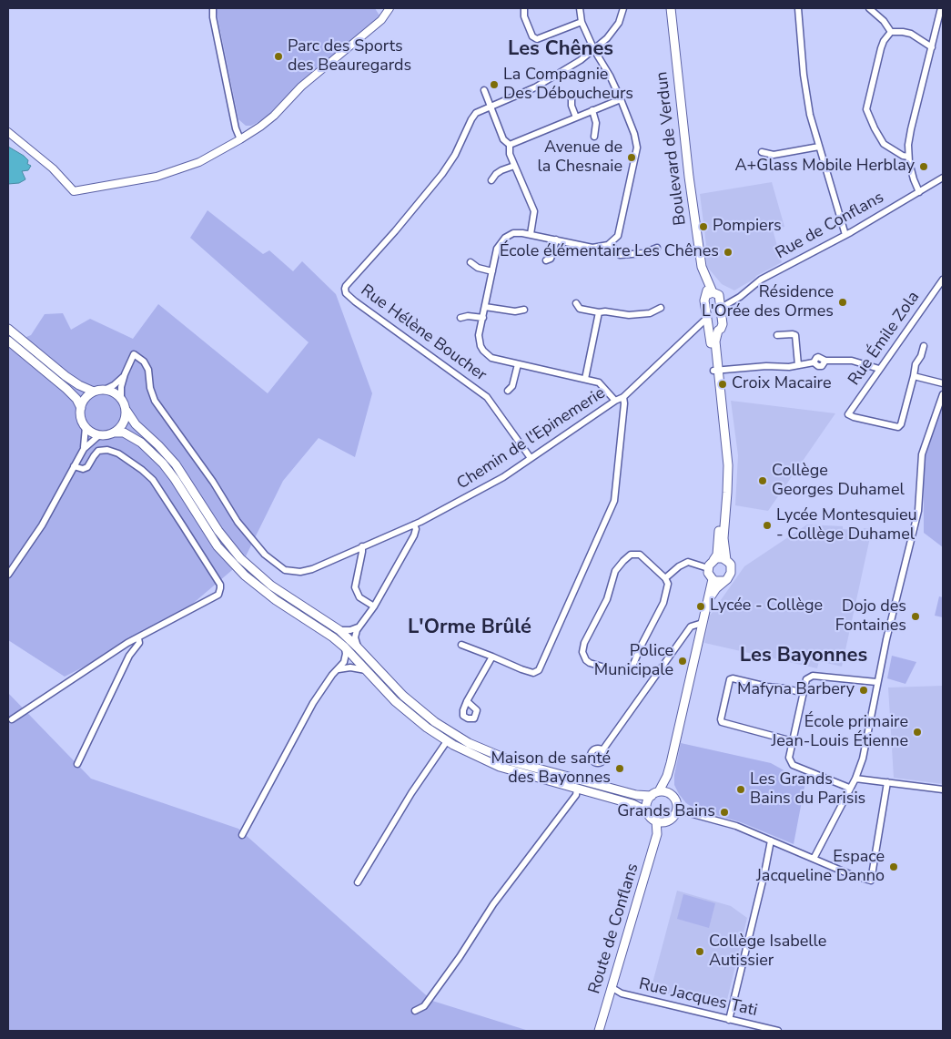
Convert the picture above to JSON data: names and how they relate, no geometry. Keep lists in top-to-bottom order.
{
  "streets": {
    "main road": ["Boulevard de Verdun", "Route de Conflans"],
    "street": [
      "Rue de Conflans",
      "Rue Hélène Boucher",
      "Rue Émile Zola",
      "Chemin de l'Epinemerie",
      "Rue Jacques Tati"
    ]
  },
  "crossings": [
    ["Rue Hélène Boucher", "Chemin de l'Epinemerie"],
    ["Route de Conflans", "Rue Jacques Tati"]
  ],
  "districts": ["Les Chênes", "L'Orme Brûlé", "Les Bayonnes"],
  "places": [
    "Parc des Sports des Beauregards",
    "La Compagnie Des Déboucheurs",
    "Avenue de la Chesnaie",
    "A+Glass Mobile Herblay",
    "Pompiers",
    "École élémentaire Les Chênes",
    "Résidence L'Orée des Ormes",
    "Croix Macaire",
    "Collège Georges Duhamel",
    "Lycée Montesquieu - Collège Duhamel",
    "Lycée - Collège",
    "Dojo des Fontaines",
    "Police Municipale",
    "Mafyna Barbery",
    "École primaire Jean-Louis Étienne",
    "Maison de santé des Bayonnes",
    "Les Grands Bains du Parisis",
    "Grands Bains",
    "Espace Jacqueline Danno",
    "Collège Isabelle Autissier"
  ]
}
